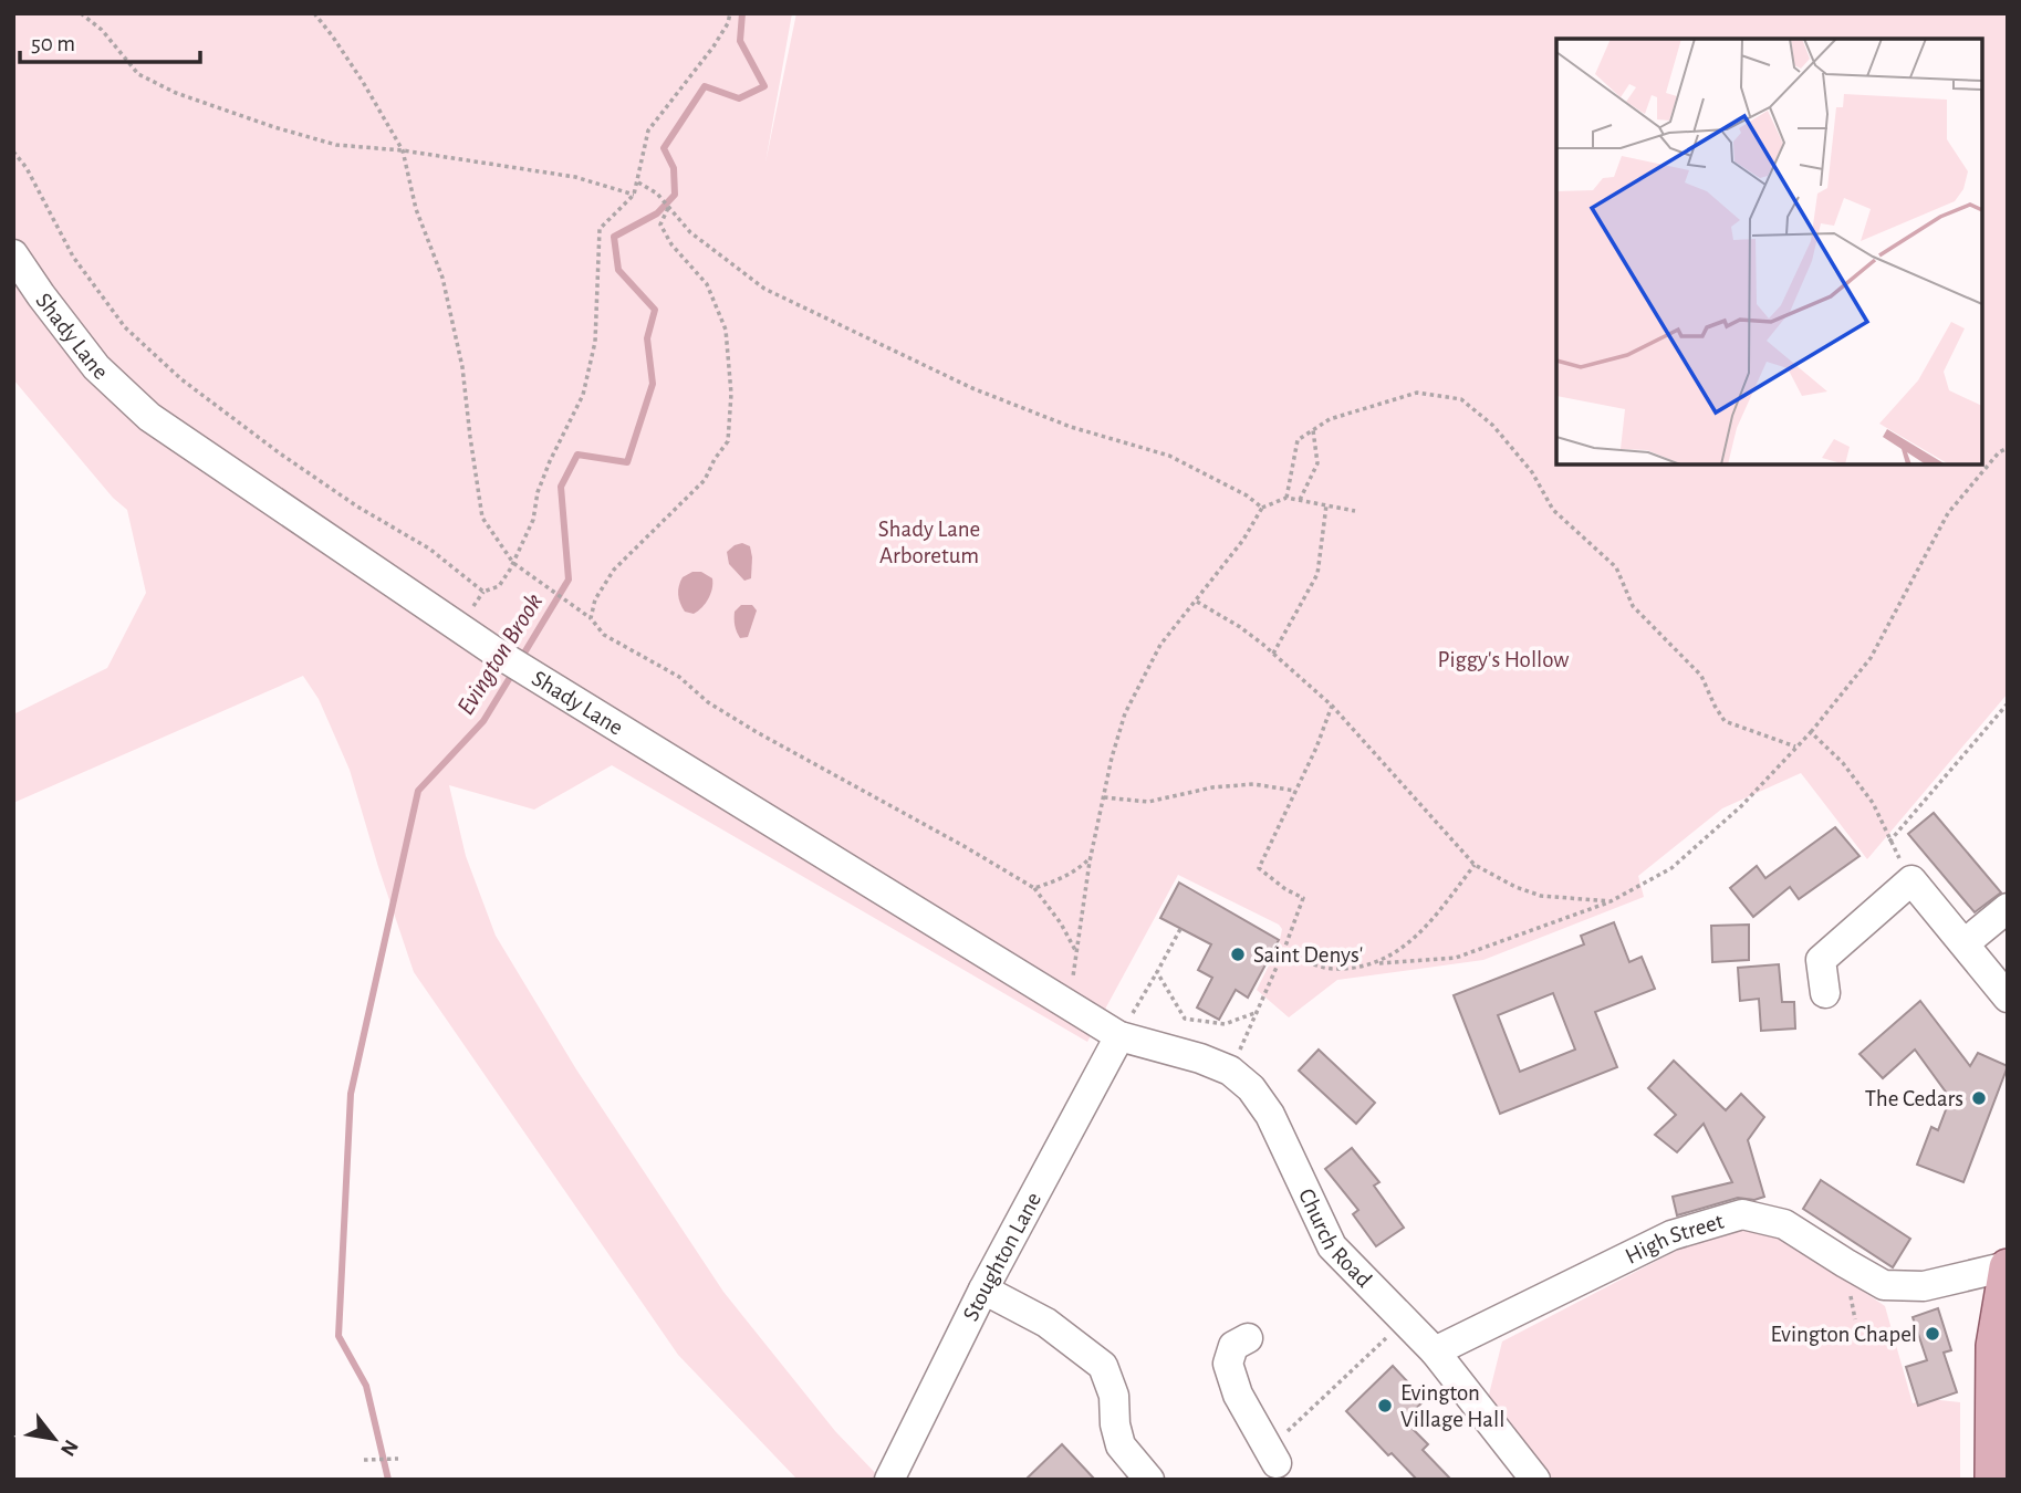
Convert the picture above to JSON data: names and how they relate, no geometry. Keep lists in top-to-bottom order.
{
  "streets": {
    "street": [
      "Shady Lane",
      "Church Road",
      "High Street",
      "Stoughton Lane"
    ]
  },
  "crossings": [
    ["Shady Lane", "Church Road"],
    ["Shady Lane", "Stoughton Lane"],
    ["Church Road", "High Street"],
    ["Church Road", "Stoughton Lane"]
  ],
  "water": ["Evington Brook"],
  "parks": ["Shady Lane Arboretum", "Piggy's Hollow"],
  "places": [
    "Saint Denys'",
    "The Cedars",
    "Evington Chapel",
    "Evington Village Hall"
  ],
  "scale_bar": "50 m",
  "north": "bottom right"
}
